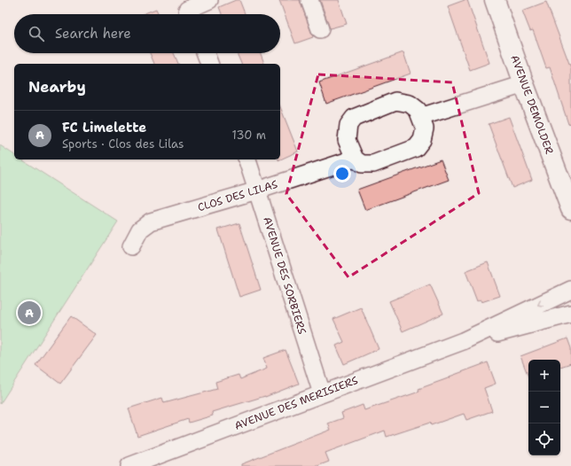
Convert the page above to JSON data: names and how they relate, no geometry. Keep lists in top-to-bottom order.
{
  "streets": {
    "street": [
      "AVENUE DEMOLDER",
      "CLOS DES LILAS",
      "AVENUE DES SORBIERS",
      "AVENUE DES MERISIERS"
    ]
  },
  "crossings": [
    ["CLOS DES LILAS", "AVENUE DES SORBIERS"],
    ["AVENUE DES SORBIERS", "AVENUE DES MERISIERS"]
  ],
  "page": {
    "search": "Search here",
    "heading": "Nearby",
    "list": [
      {
        "mark": "A",
        "name": "FC Limelette",
        "note": "Sports · Clos des Lilas",
        "value": "130 m"
      }
    ],
    "pins": "A",
    "map_buttons": ["+", "−"]
  }
}
